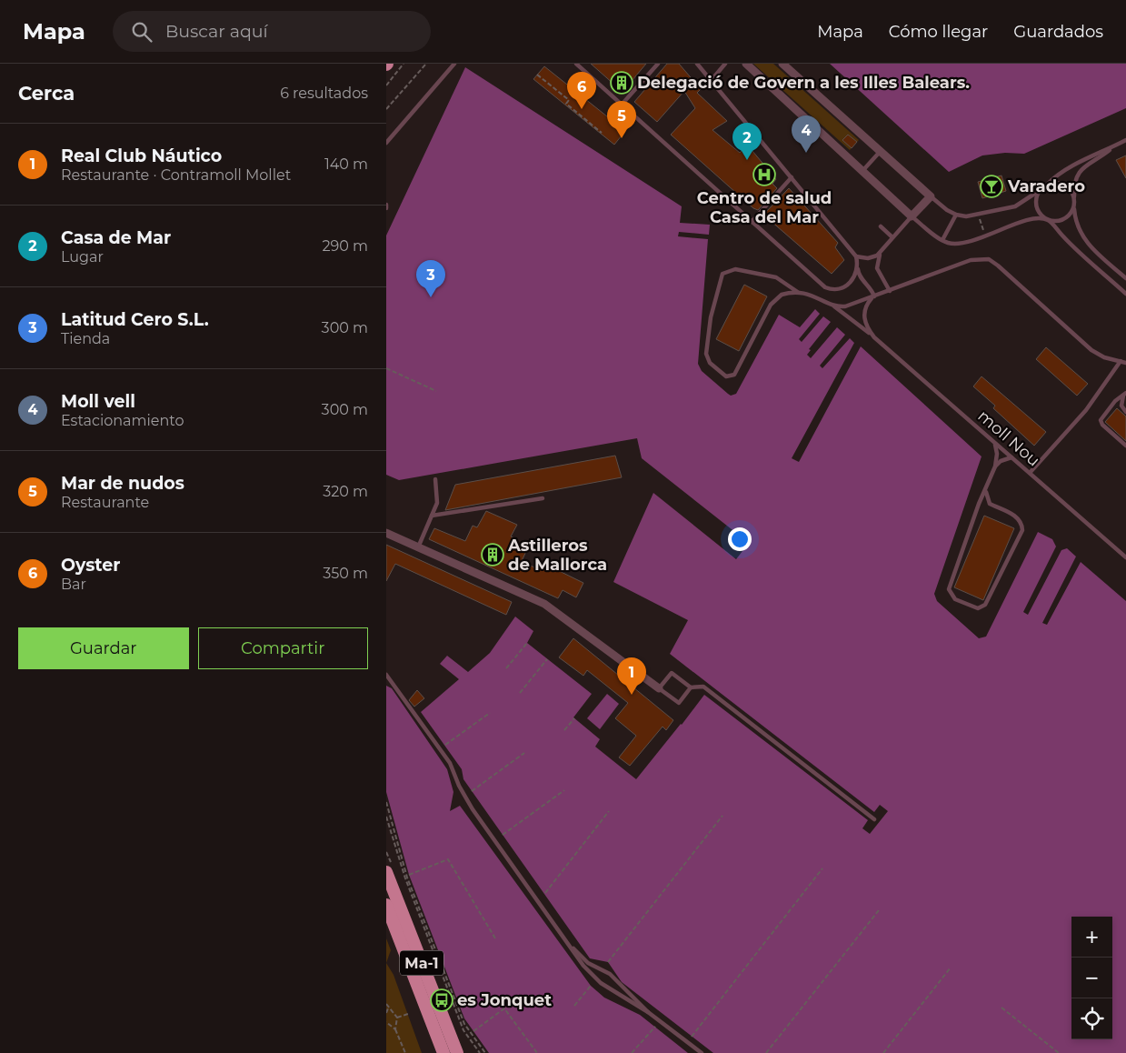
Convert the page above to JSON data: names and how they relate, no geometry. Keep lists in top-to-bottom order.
{
  "streets": {
    "highway": ["Ma-1"],
    "lane": ["moll Nou"]
  },
  "places": {
    "building": ["Delegació de Govern a les Illes Balears.", "Astilleros de Mallorca"],
    "hospital": ["Centro de salud Casa del Mar"],
    "bar": ["Varadero"],
    "bus stop": ["es Jonquet"]
  },
  "page": {
    "header": "Mapa",
    "search": "Buscar aquí",
    "nav": ["Mapa", "Cómo llegar", "Guardados"],
    "heading": ["Cerca", "6 resultados"],
    "pins": [
      "6",
      "5",
      "4",
      "2",
      "3",
      "1"
    ],
    "list": [
      {
        "mark": "1",
        "name": "Real Club Náutico",
        "note": "Restaurante · Contramoll Mollet",
        "value": "140 m"
      },
      {
        "mark": "2",
        "name": "Casa de Mar",
        "note": "Lugar",
        "value": "290 m"
      },
      {
        "mark": "3",
        "name": "Latitud Cero S.L.",
        "note": "Tienda",
        "value": "300 m"
      },
      {
        "mark": "4",
        "name": "Moll vell",
        "note": "Estacionamiento",
        "value": "300 m"
      },
      {
        "mark": "5",
        "name": "Mar de nudos",
        "note": "Restaurante",
        "value": "320 m"
      },
      {
        "mark": "6",
        "name": "Oyster",
        "note": "Bar",
        "value": "350 m"
      }
    ],
    "buttons": ["Guardar", "Compartir"],
    "map_buttons": ["+", "−"]
  }
}
